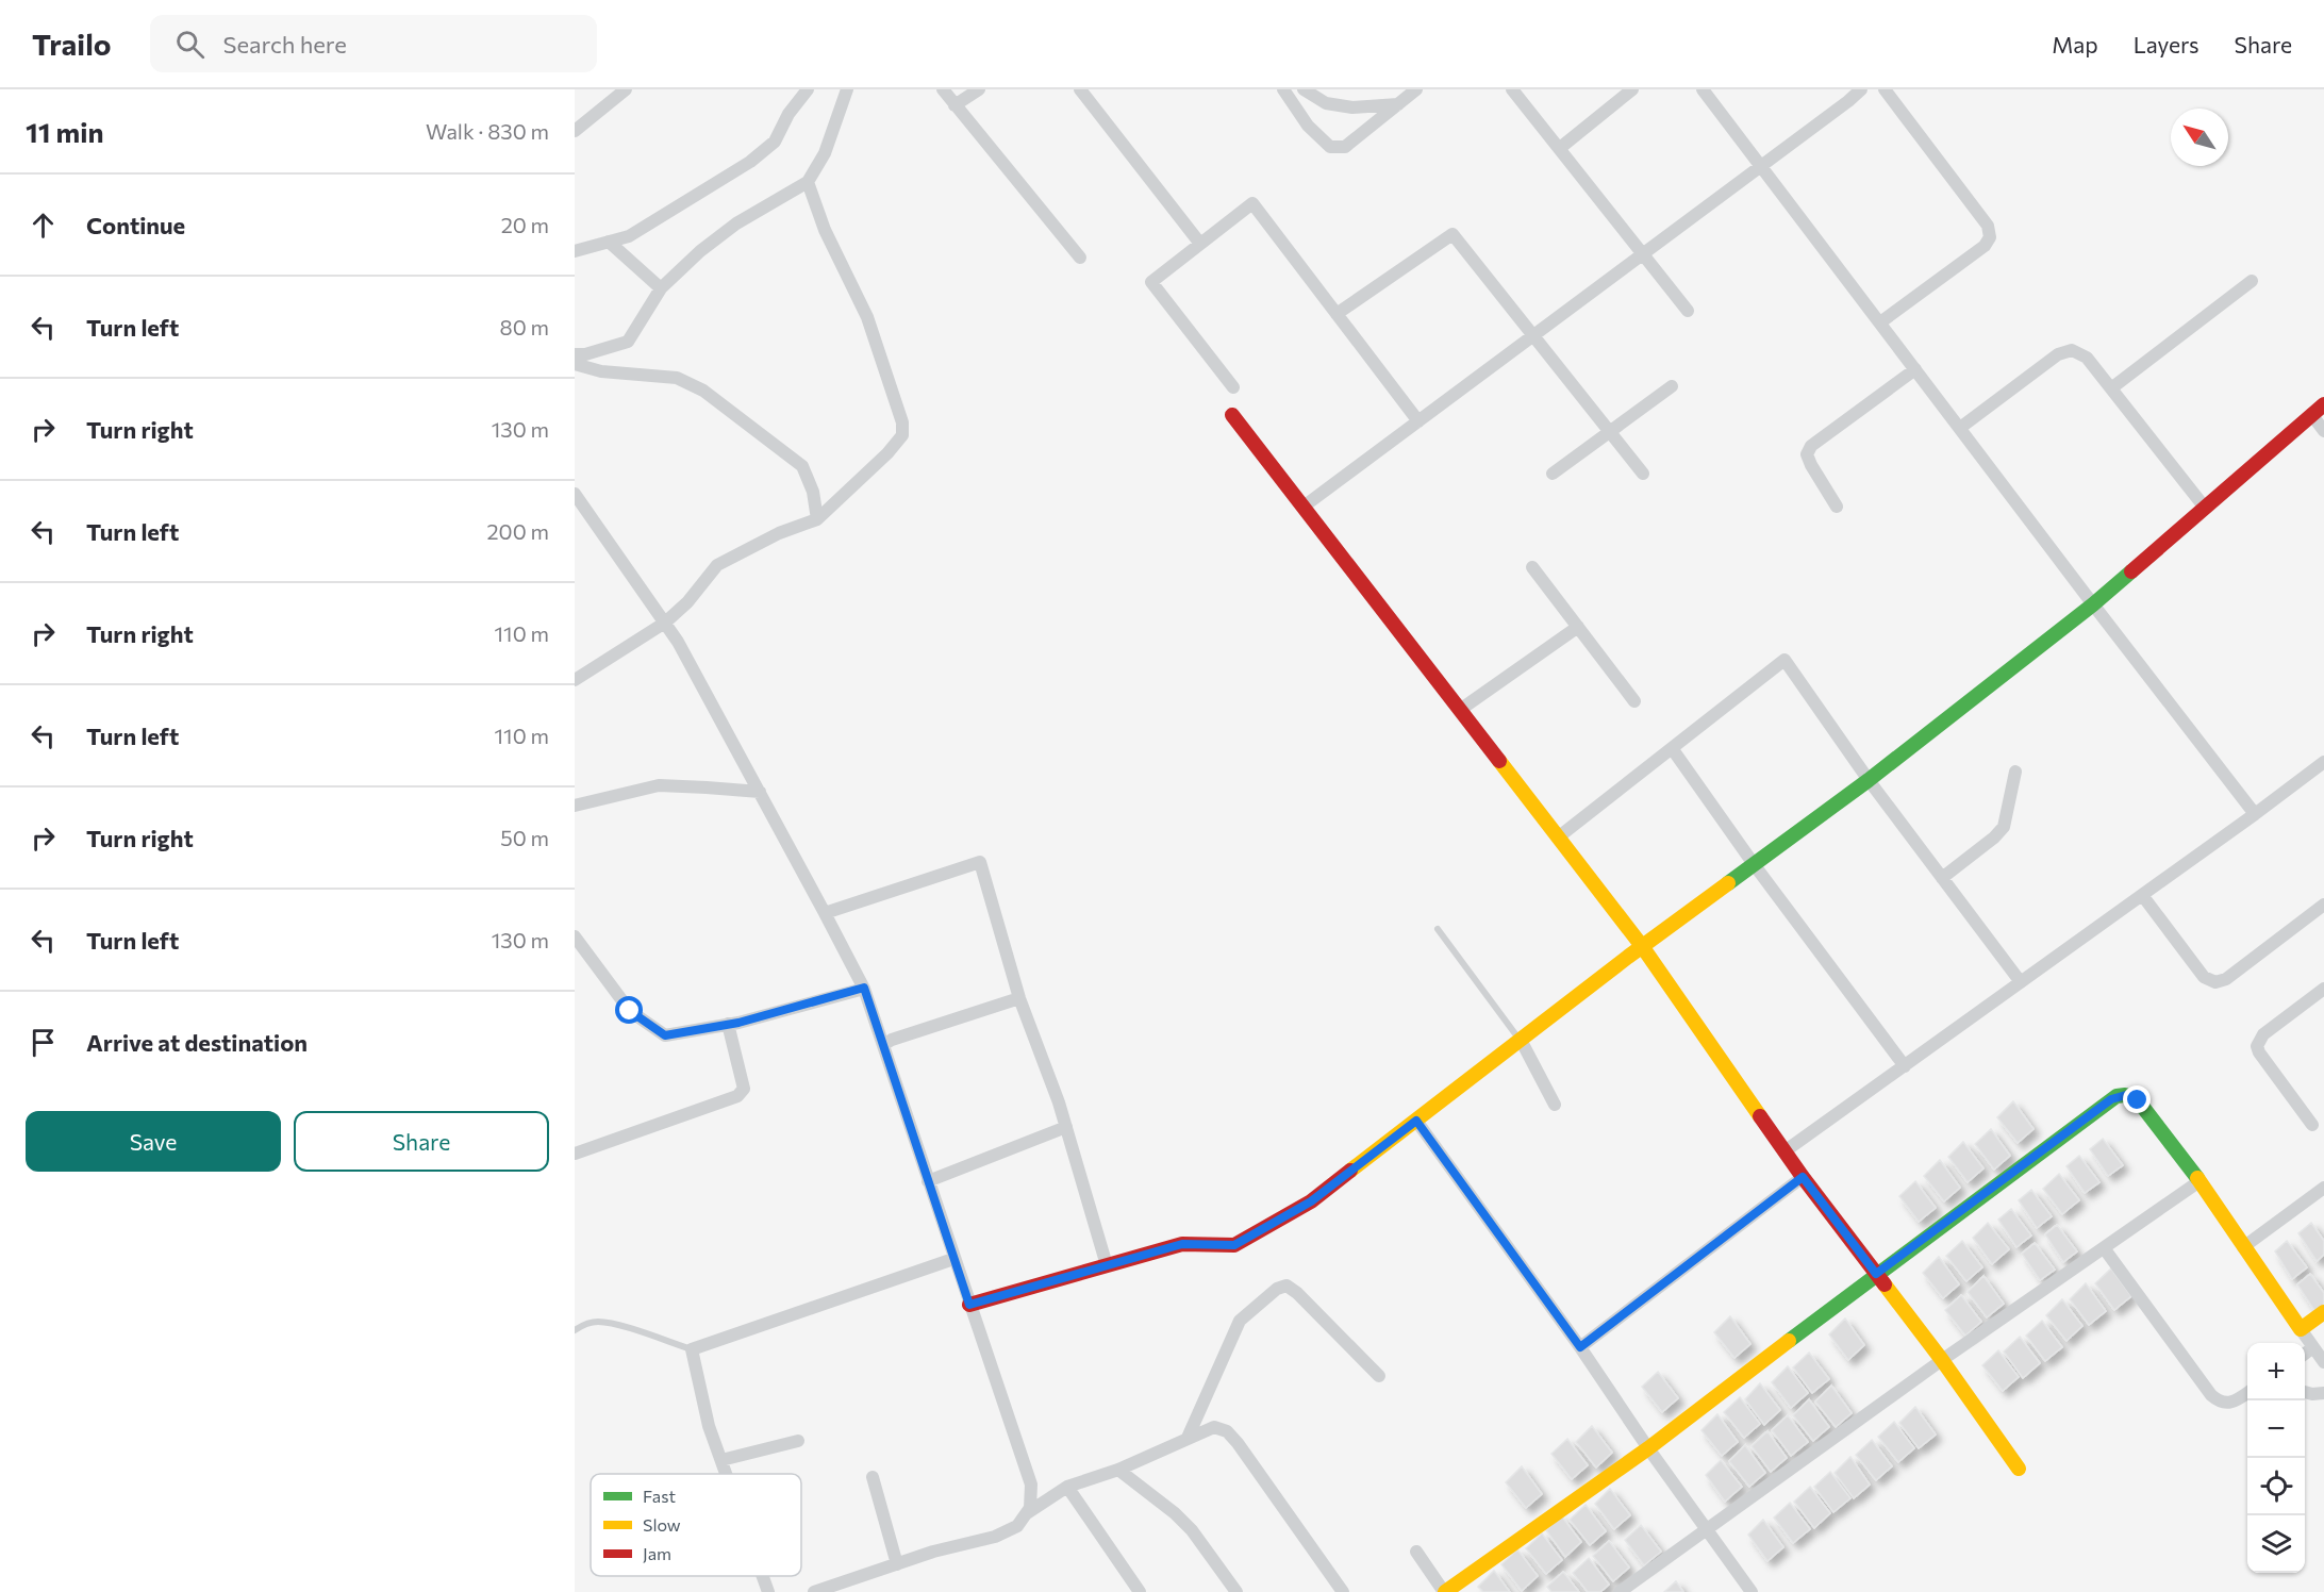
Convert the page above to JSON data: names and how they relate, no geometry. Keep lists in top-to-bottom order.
{
  "legend": ["Fast", "Slow", "Jam"],
  "north": "top left",
  "page": {
    "header": "Trailo",
    "search": "Search here",
    "nav": ["Map", "Layers", "Share"],
    "heading": ["11 min", "Walk · 830 m"],
    "list": [
      ["Continue", "20 m"],
      ["Turn left", "80 m"],
      ["Turn right", "130 m"],
      ["Turn left", "200 m"],
      ["Turn right", "110 m"],
      ["Turn left", "110 m"],
      ["Turn right", "50 m"],
      ["Turn left", "130 m"],
      "Arrive at destination"
    ],
    "buttons": ["Save", "Share"],
    "map_buttons": ["+", "−"]
  }
}
